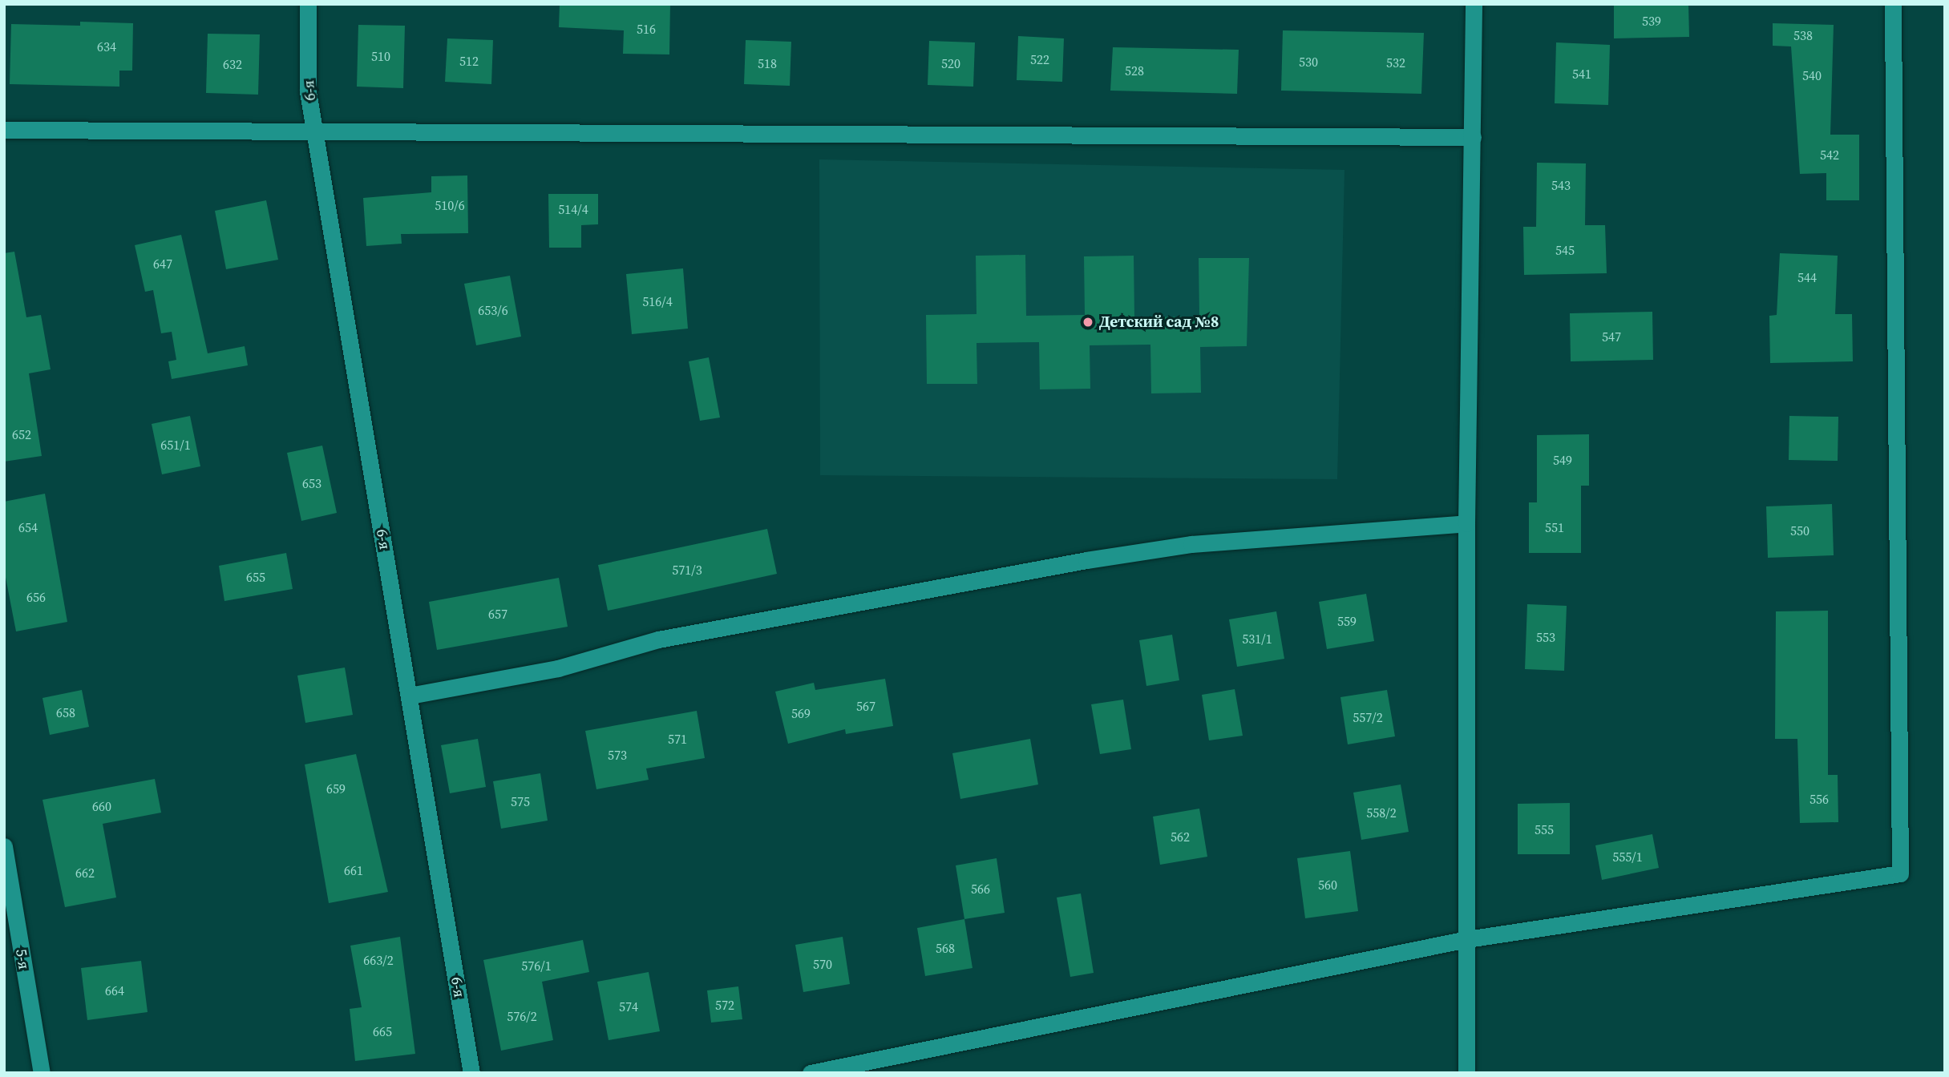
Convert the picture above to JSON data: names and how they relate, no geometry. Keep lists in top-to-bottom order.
{
  "streets": {
    "street": ["6-я", "5-я"]
  },
  "places": ["Детский сад №8"],
  "house_numbers": [
    "539",
    "516",
    "538",
    "634",
    "510",
    "522",
    "512",
    "530",
    "532",
    "518",
    "520",
    "632",
    "528",
    "541",
    "540",
    "542",
    "543",
    "510/6",
    "514/4",
    "545",
    "647",
    "544",
    "516/4",
    "653/6",
    "547",
    "652",
    "651/1",
    "549",
    "653",
    "654",
    "551",
    "550",
    "571/3",
    "655",
    "656",
    "657",
    "559",
    "553",
    "531/1",
    "567",
    "658",
    "569",
    "557/2",
    "571",
    "573",
    "659",
    "556",
    "575",
    "660",
    "558/2",
    "555",
    "562",
    "555/1",
    "661",
    "662",
    "560",
    "566",
    "568",
    "663/2",
    "570",
    "576/1",
    "664",
    "572",
    "574",
    "576/2",
    "665"
  ]
}
